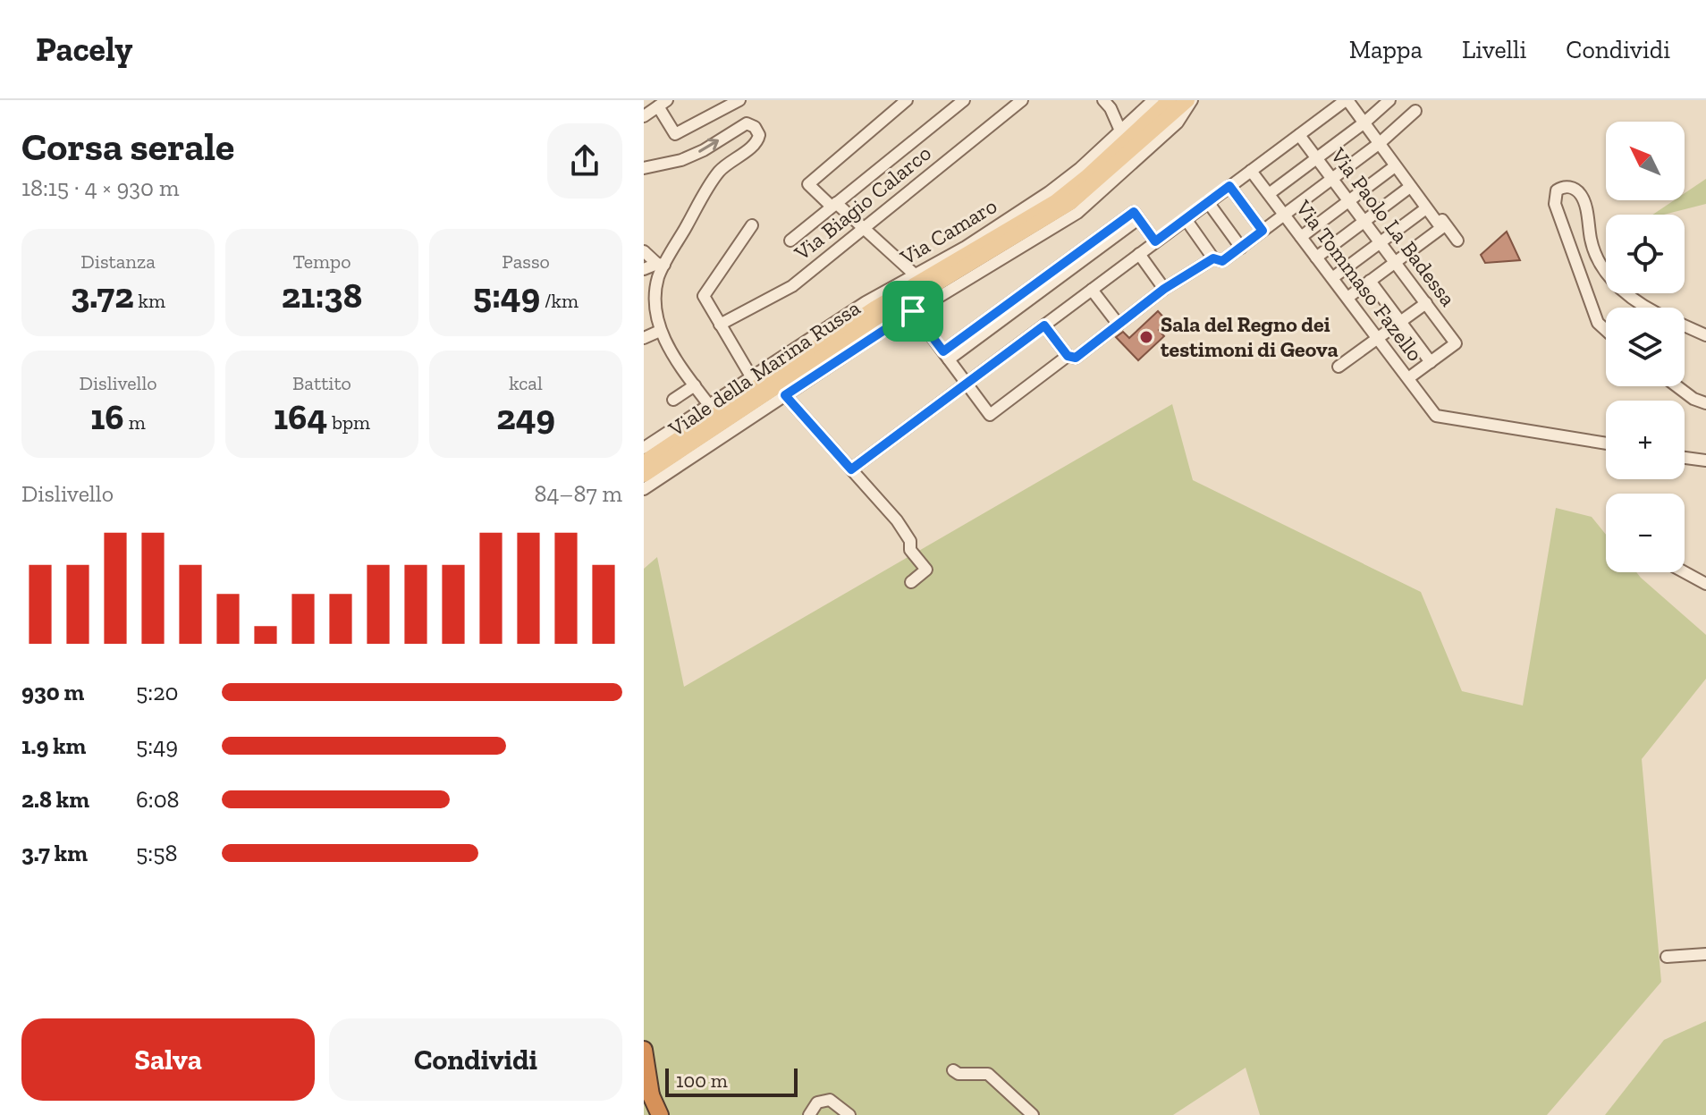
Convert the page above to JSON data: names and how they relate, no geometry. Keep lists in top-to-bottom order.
{
  "streets": {
    "main road": ["Viale della Marina Russa"],
    "street": [
      "Via Biagio Calarco",
      "Via Paolo La Badessa",
      "Via Camaro",
      "Via Tommaso Fazello"
    ]
  },
  "places": ["Sala del Regno dei testimoni di Geova"],
  "scale_bar": "100 m",
  "north": "top left",
  "page": {
    "header": "Pacely",
    "nav": ["Mappa", "Livelli", "Condividi"],
    "heading": ["Corsa serale", "18:15 · 4 × 930 m"],
    "map_buttons": ["+", "−"],
    "stats": [
      ["Distanza", "3.72 km"],
      ["Tempo", "21:38"],
      ["Passo", "5:49 /km"],
      ["Dislivello", "16 m"],
      ["Battito", "164 bpm"],
      ["kcal", "249"]
    ],
    "chart": ["Dislivello", "84–87 m"],
    "list": [
      {
        "name": "930 m",
        "note": "5:20"
      },
      {
        "name": "1.9 km",
        "note": "5:49"
      },
      {
        "name": "2.8 km",
        "note": "6:08"
      },
      {
        "name": "3.7 km",
        "note": "5:58"
      }
    ],
    "buttons": ["Salva", "Condividi"],
    "scale": "100 m"
  }
}
